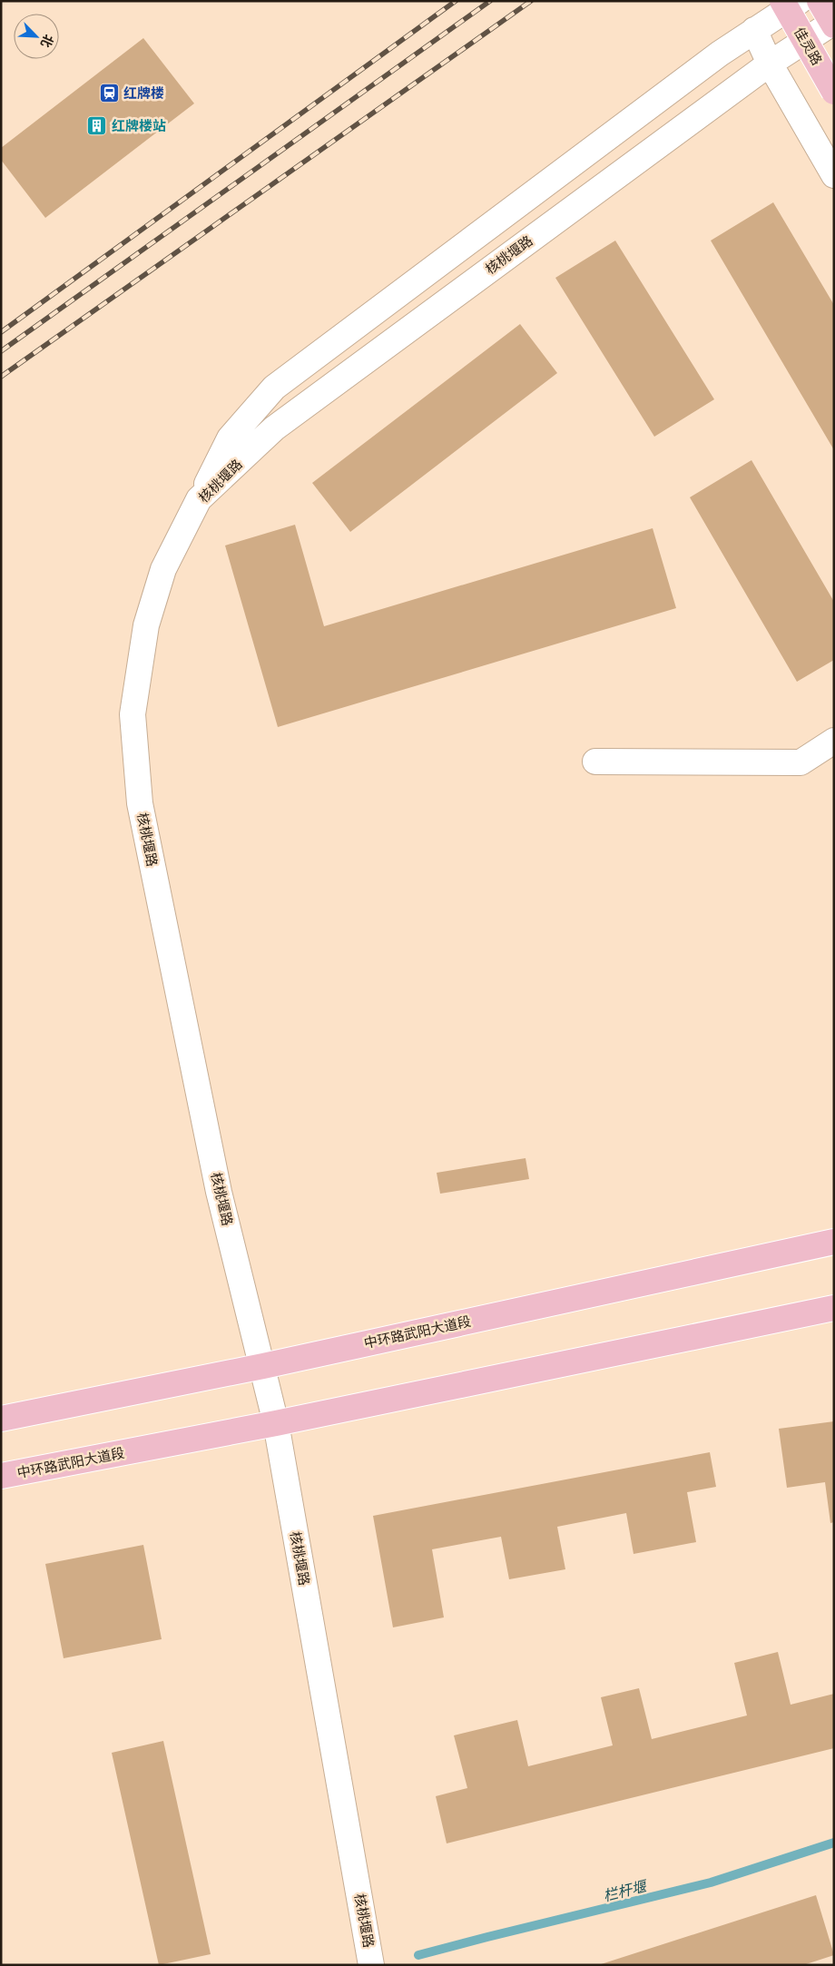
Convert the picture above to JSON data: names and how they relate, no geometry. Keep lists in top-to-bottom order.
{
  "streets": {
    "main road": ["佳灵路", "中环路武阳大道段"],
    "street": ["核桃堰路"]
  },
  "crossings": [
    ["核桃堰路", "中环路武阳大道段"]
  ],
  "water": ["栏杆堰"],
  "places": {
    "station": ["红牌楼"],
    "building": ["红牌楼站"]
  },
  "north": "bottom right"
}
